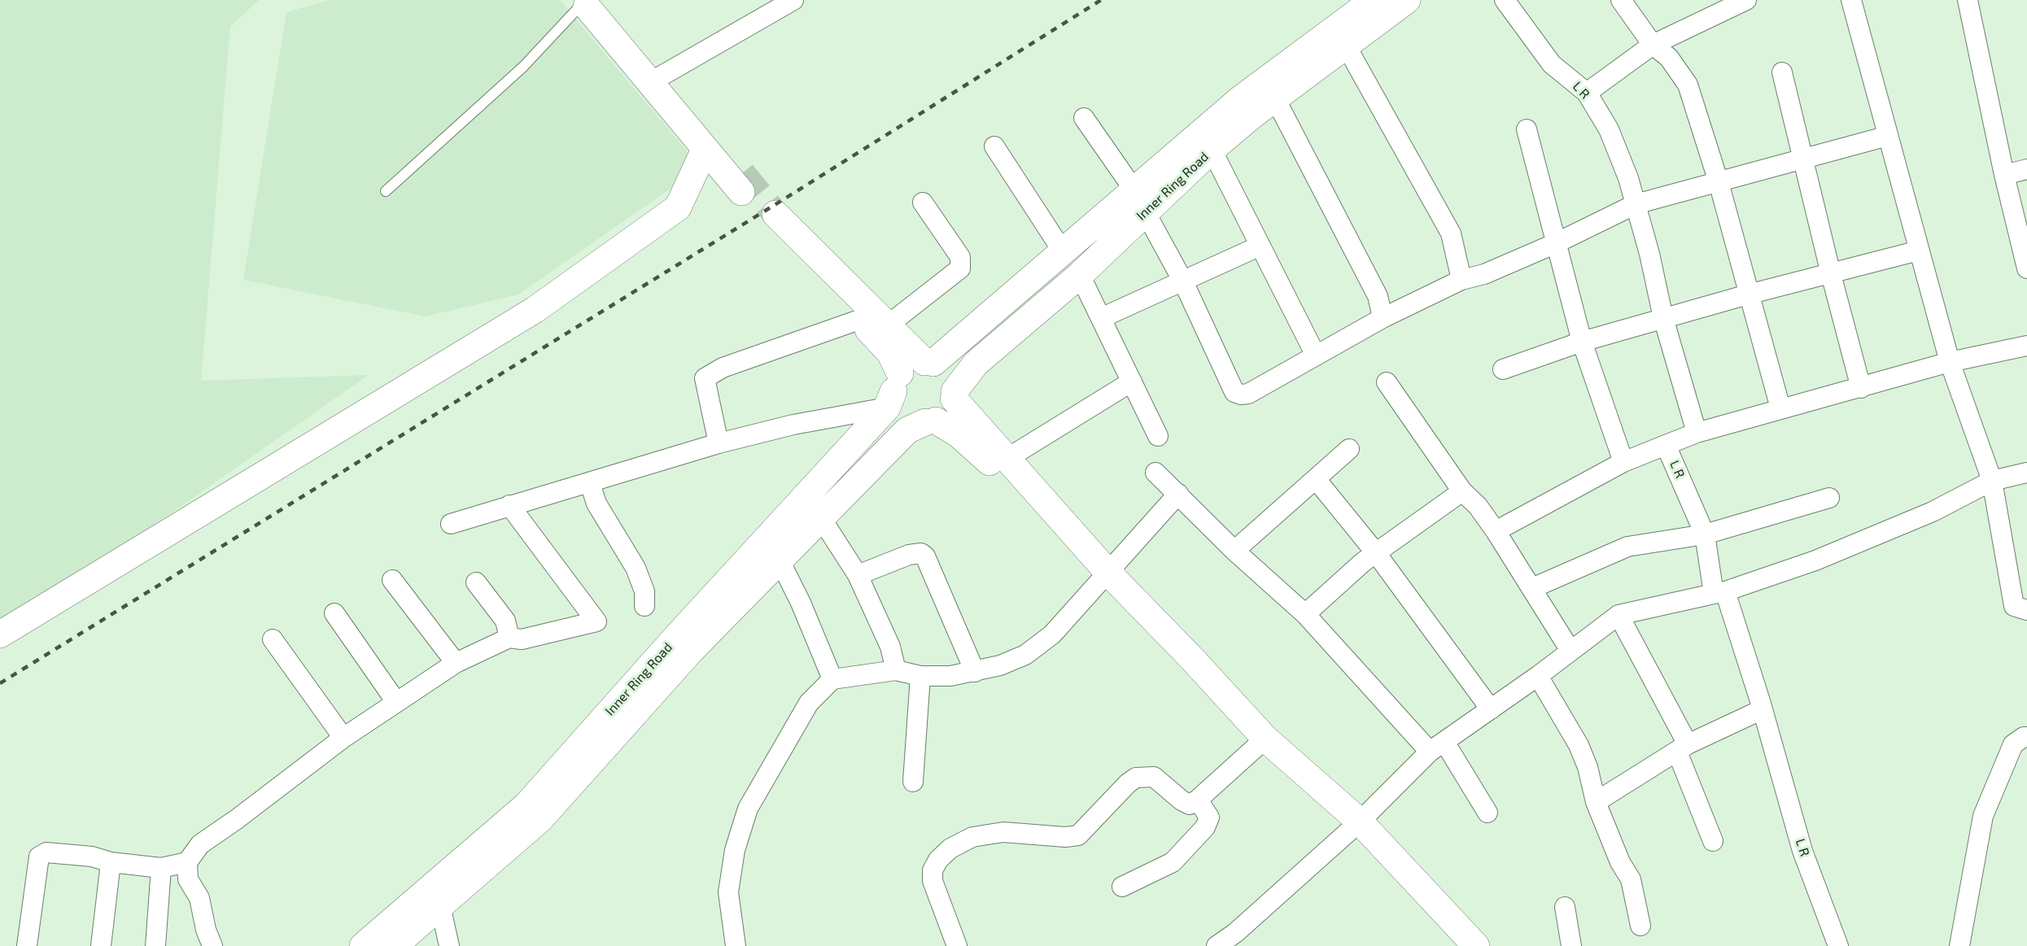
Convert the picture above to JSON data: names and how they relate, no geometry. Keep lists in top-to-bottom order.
{
  "streets": {
    "main road": ["Inner Ring Road"],
    "street": ["L R"]
  }
}
